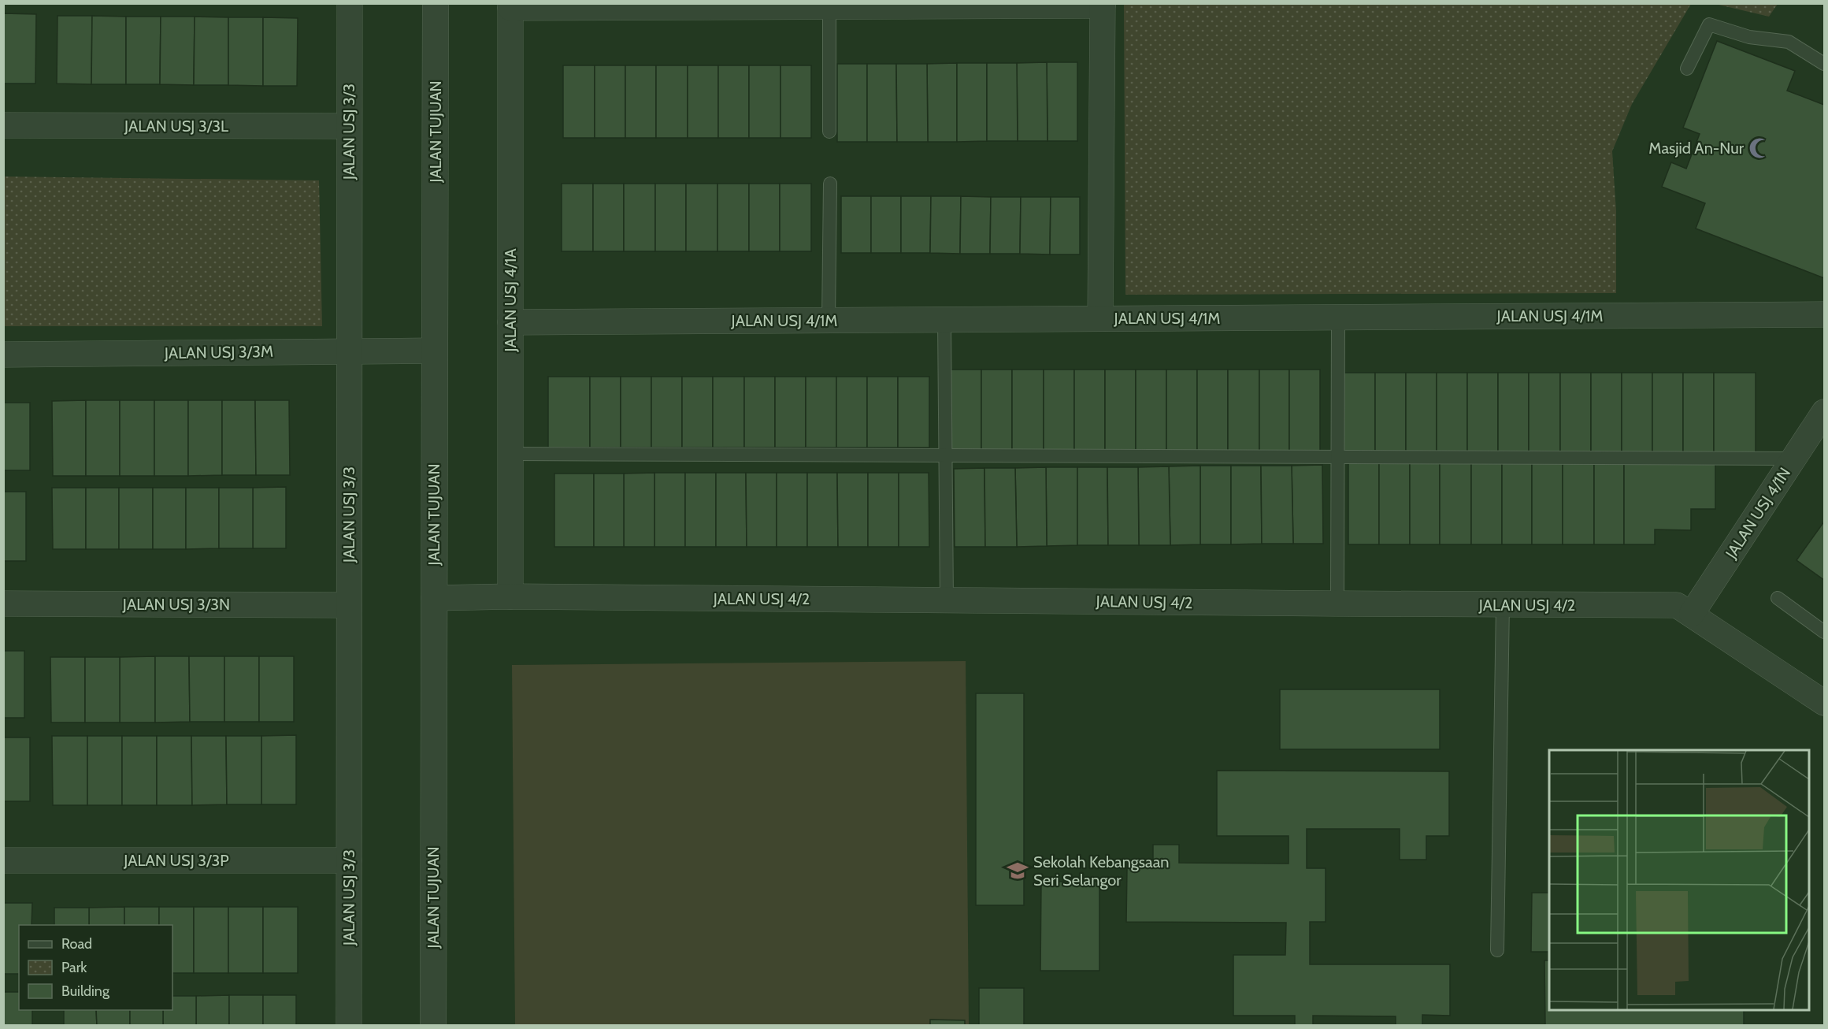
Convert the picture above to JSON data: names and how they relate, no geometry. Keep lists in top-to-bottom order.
{
  "streets": {
    "street": [
      "JALAN USJ 3/3L",
      "JALAN USJ 3/3",
      "JALAN TUJUAN",
      "JALAN USJ 4/1A",
      "JALAN USJ 4/1M",
      "JALAN USJ 3/3M",
      "JALAN USJ 4/1N",
      "JALAN USJ 4/2",
      "JALAN USJ 3/3N",
      "JALAN USJ 3/3P"
    ]
  },
  "crossings": [
    ["JALAN USJ 3/3L", "JALAN USJ 3/3"],
    ["JALAN USJ 3/3", "JALAN USJ 3/3M"],
    ["JALAN USJ 3/3", "JALAN USJ 3/3N"],
    ["JALAN USJ 3/3", "JALAN USJ 3/3P"],
    ["JALAN TUJUAN", "JALAN USJ 3/3M"],
    ["JALAN TUJUAN", "JALAN USJ 4/2"],
    ["JALAN USJ 4/1A", "JALAN USJ 4/1M"],
    ["JALAN USJ 4/1A", "JALAN USJ 4/2"],
    ["JALAN USJ 4/1N", "JALAN USJ 4/2"]
  ],
  "places": {
    "mosque": ["Masjid An-Nur"],
    "school or university": ["Sekolah Kebangsaan Seri Selangor"]
  },
  "legend": ["Road", "Park", "Building"]
}
